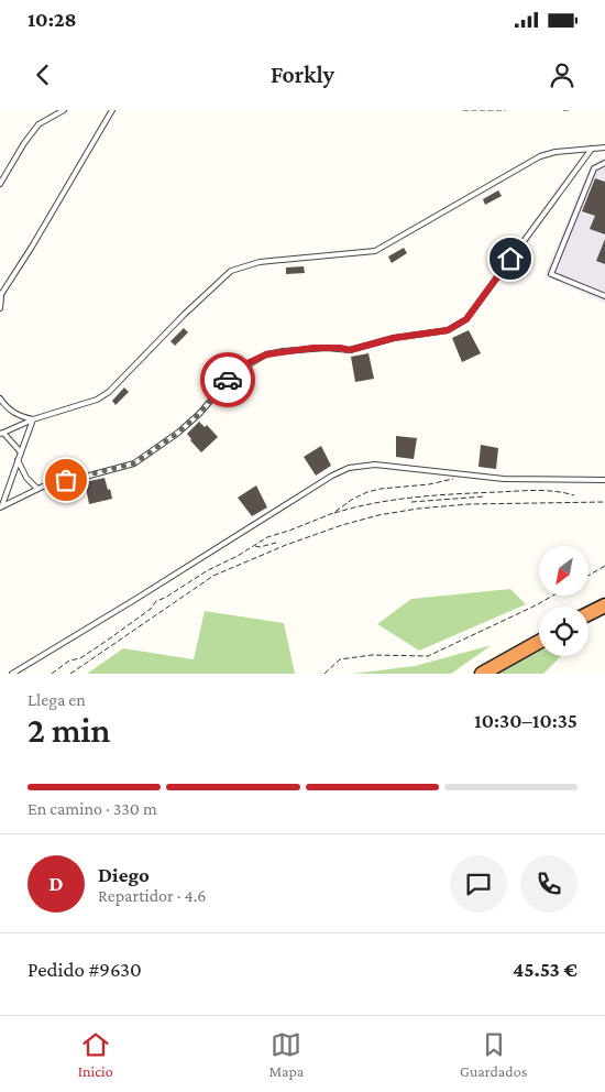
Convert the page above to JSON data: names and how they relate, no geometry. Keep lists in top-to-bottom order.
{
  "north": "bottom left",
  "page": {
    "status": "10:28",
    "header": "Forkly",
    "heading": ["2 min", "Llega en", "10:30–10:35"],
    "panel": [
      "Diego",
      "Repartidor · 4.6",
      "Pedido #9630",
      "45.53 €"
    ],
    "bar": "En camino · 330 m",
    "round": "D",
    "tabs": ["Inicio", "Mapa", "Guardados"]
  }
}
